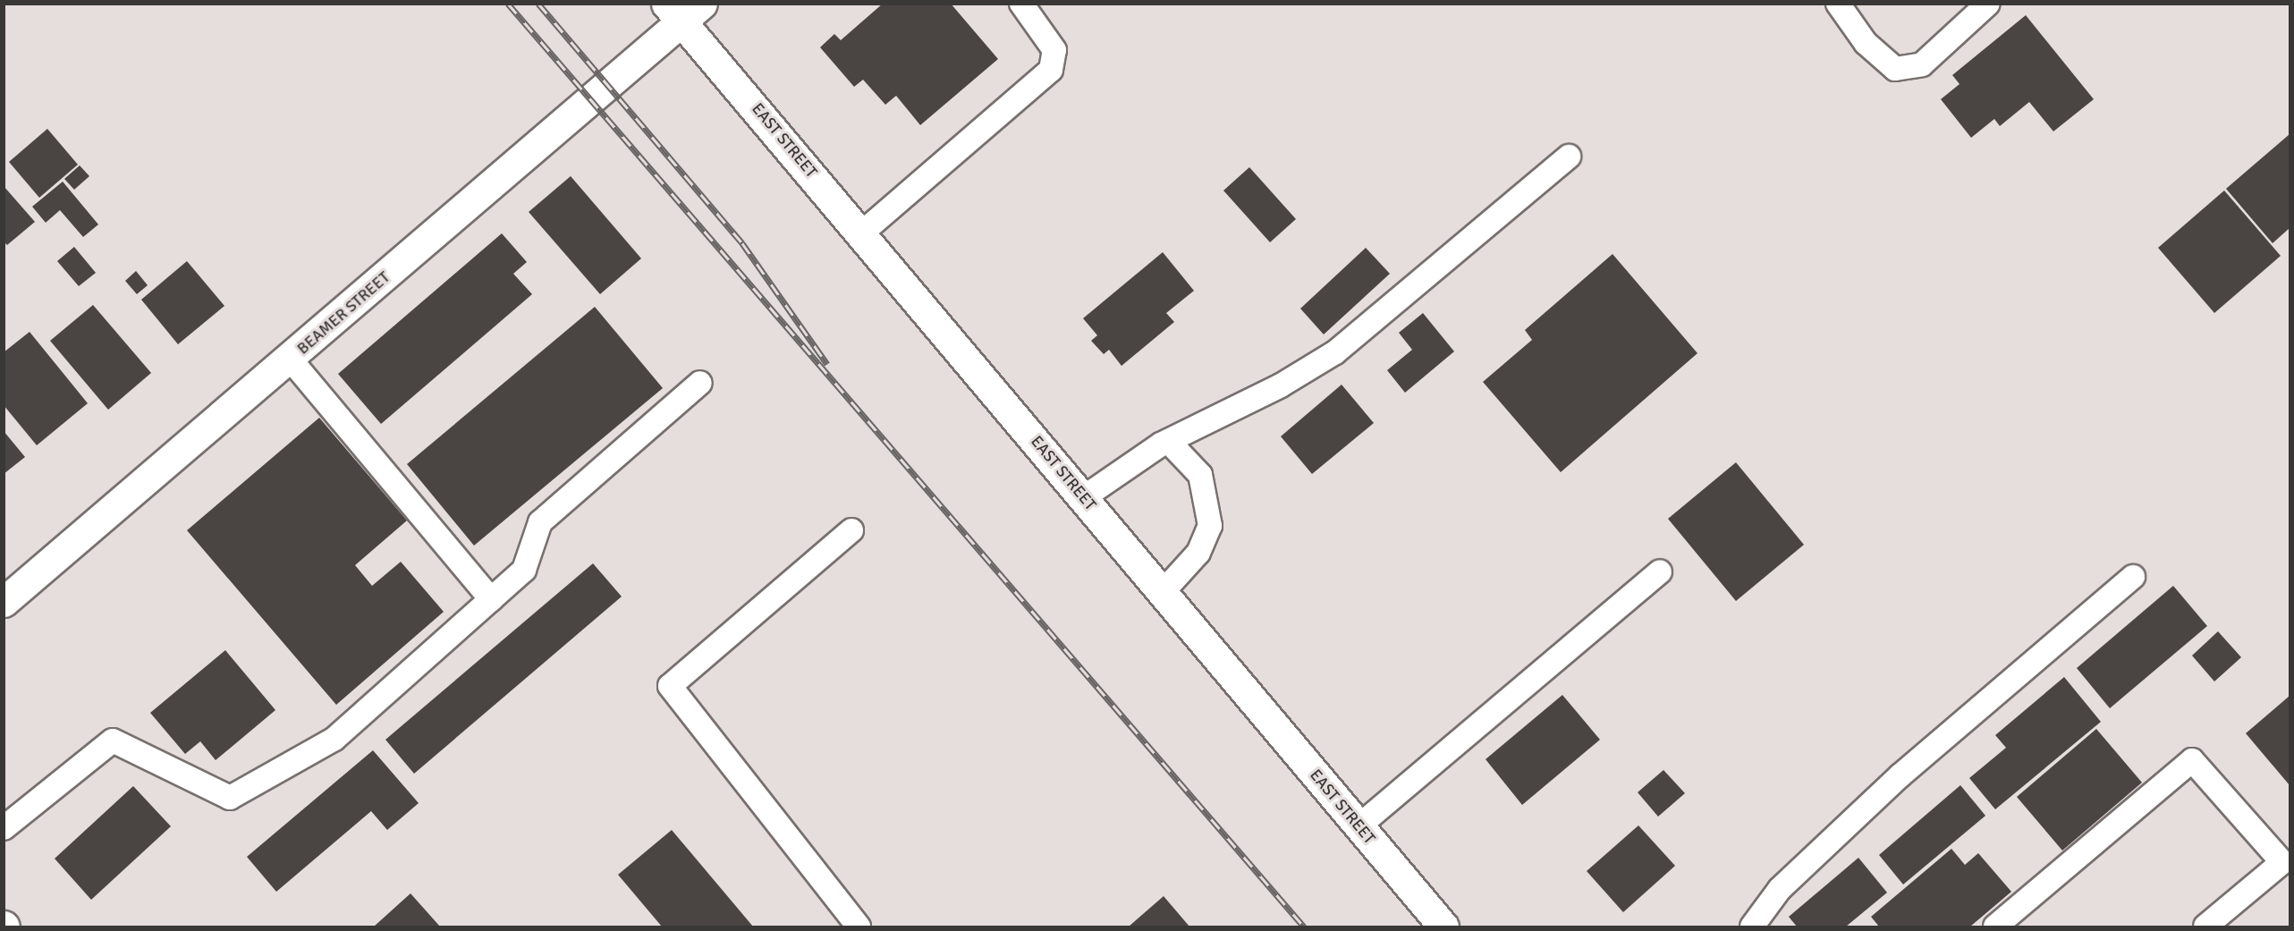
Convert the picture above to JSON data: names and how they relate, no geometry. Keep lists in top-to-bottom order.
{
  "streets": {
    "main road": ["EAST STREET", "BEAMER STREET"]
  },
  "crossings": [
    ["EAST STREET", "BEAMER STREET"]
  ]
}
